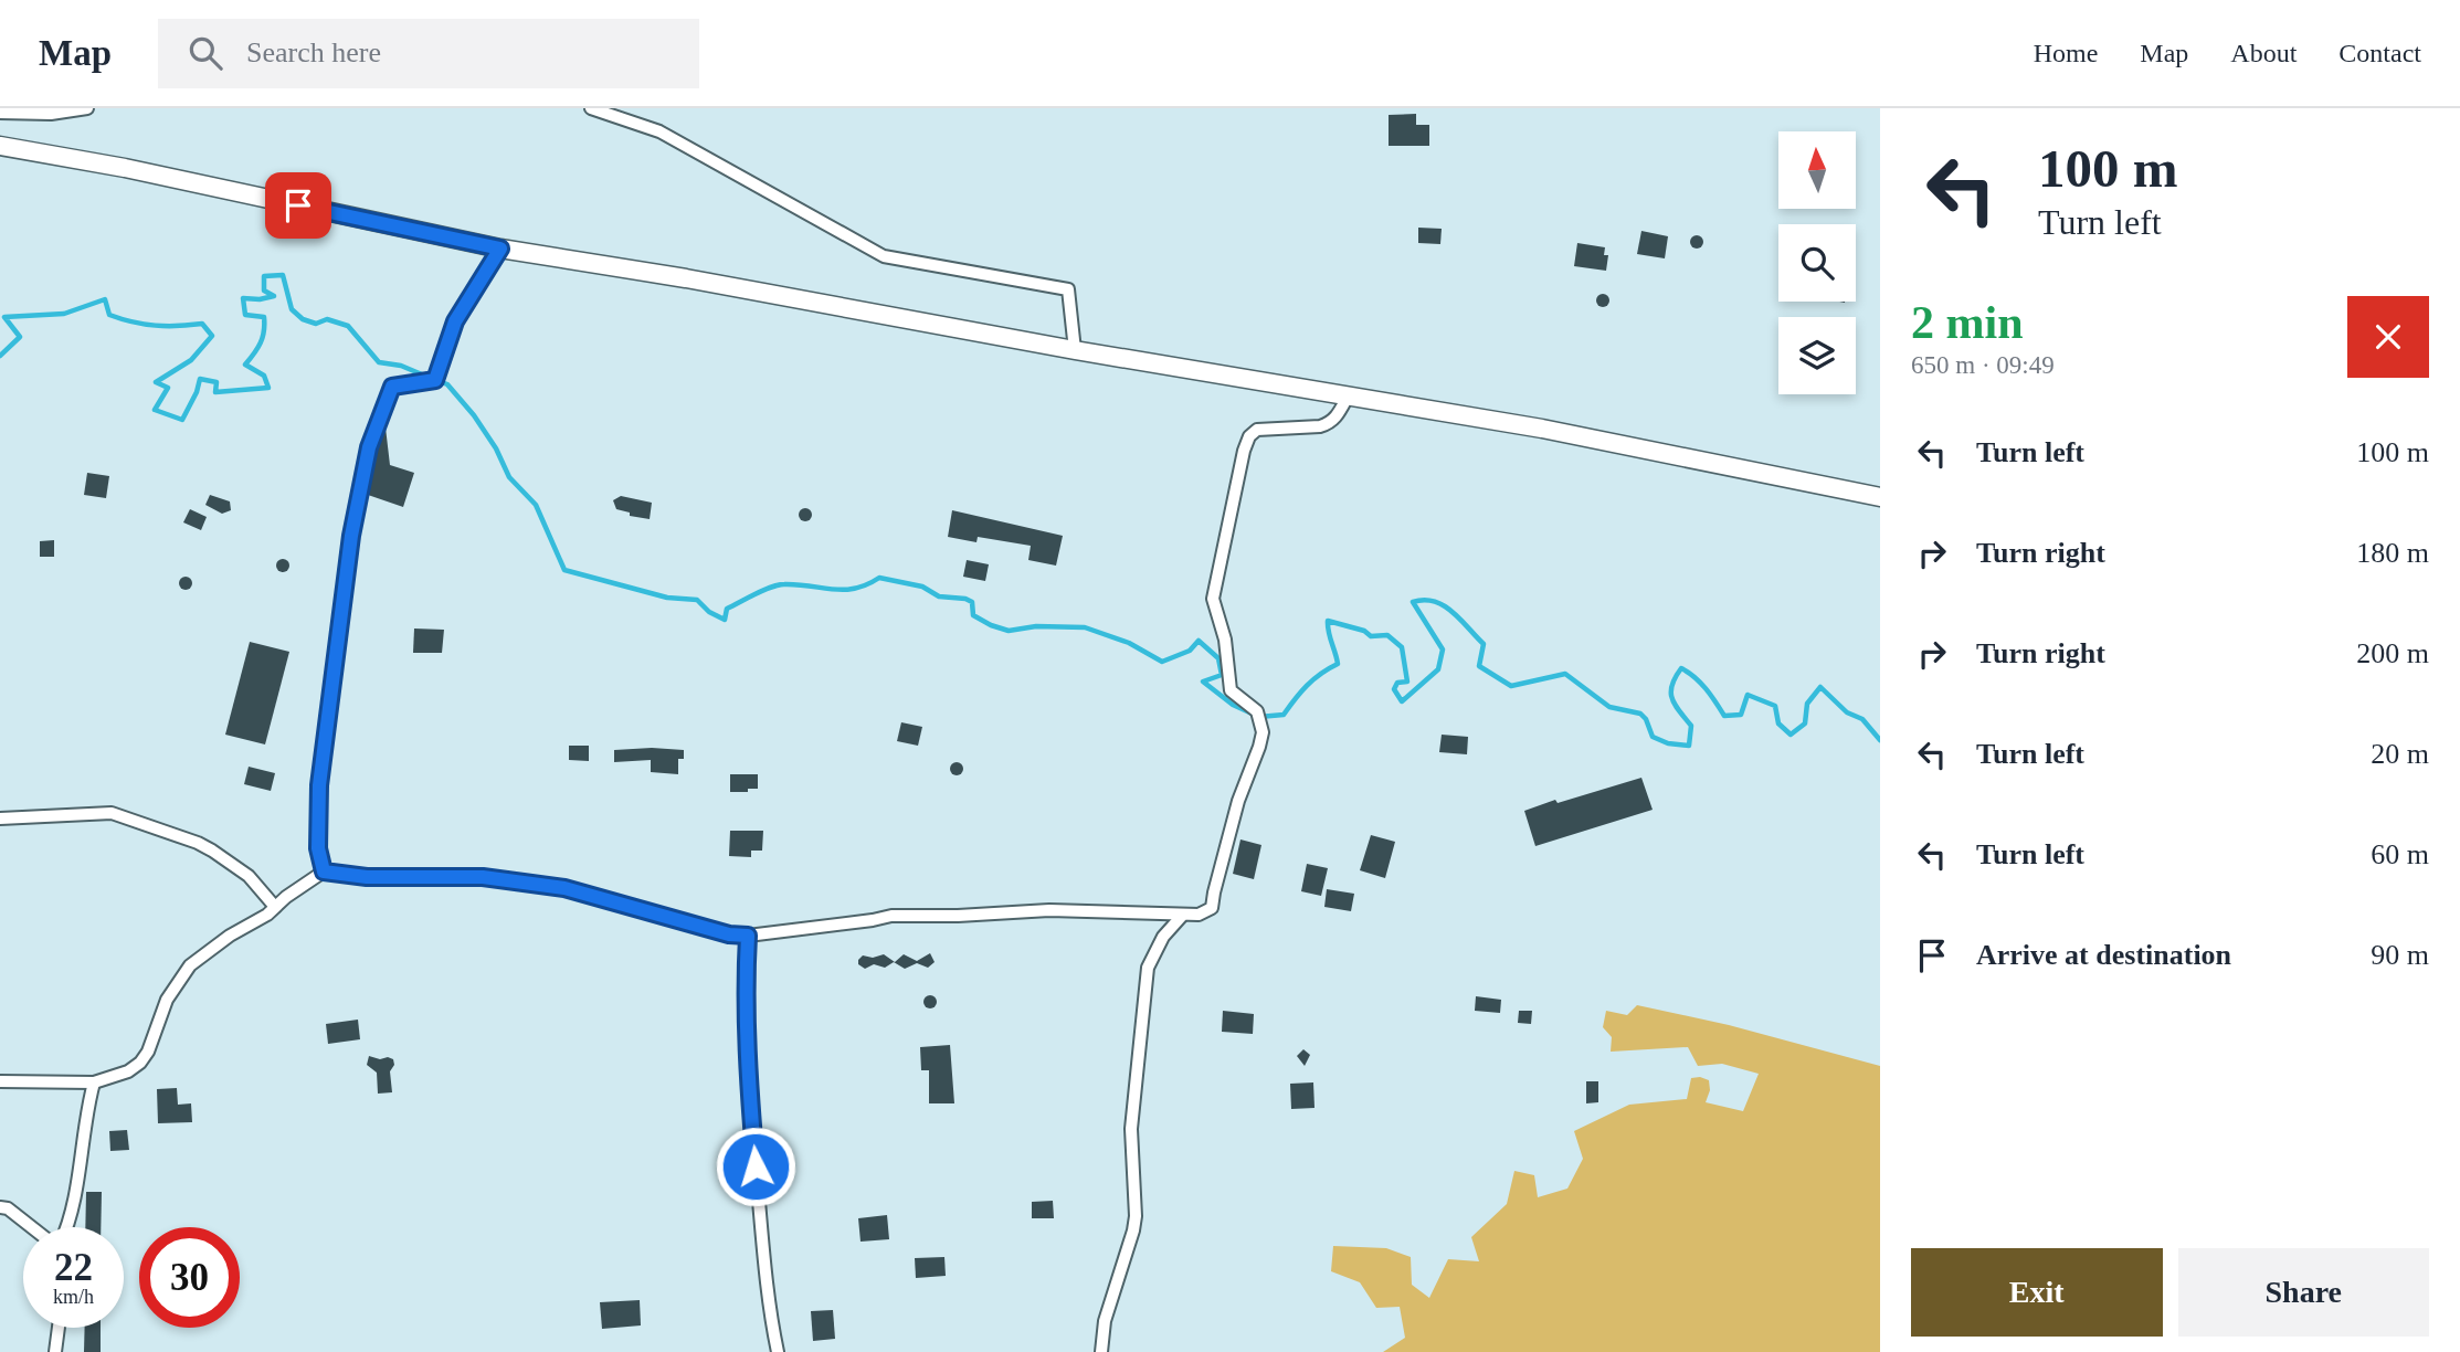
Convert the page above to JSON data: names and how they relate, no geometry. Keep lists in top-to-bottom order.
{
  "north": "top",
  "page": {
    "header": "Map",
    "search": "Search here",
    "nav": [
      "Home",
      "Map",
      "About",
      "Contact"
    ],
    "turn": ["100 m", "Turn left"],
    "heading": ["2 min", "650 m · 09:49"],
    "list": [
      {
        "name": "Turn left",
        "value": "100 m"
      },
      {
        "name": "Turn right",
        "value": "180 m"
      },
      {
        "name": "Turn right",
        "value": "200 m"
      },
      {
        "name": "Turn left",
        "value": "20 m"
      },
      {
        "name": "Turn left",
        "value": "60 m"
      },
      {
        "name": "Arrive at destination",
        "value": "90 m"
      }
    ],
    "speed": "22 km/h",
    "limit": "30",
    "buttons": ["Exit", "Share"]
  }
}
